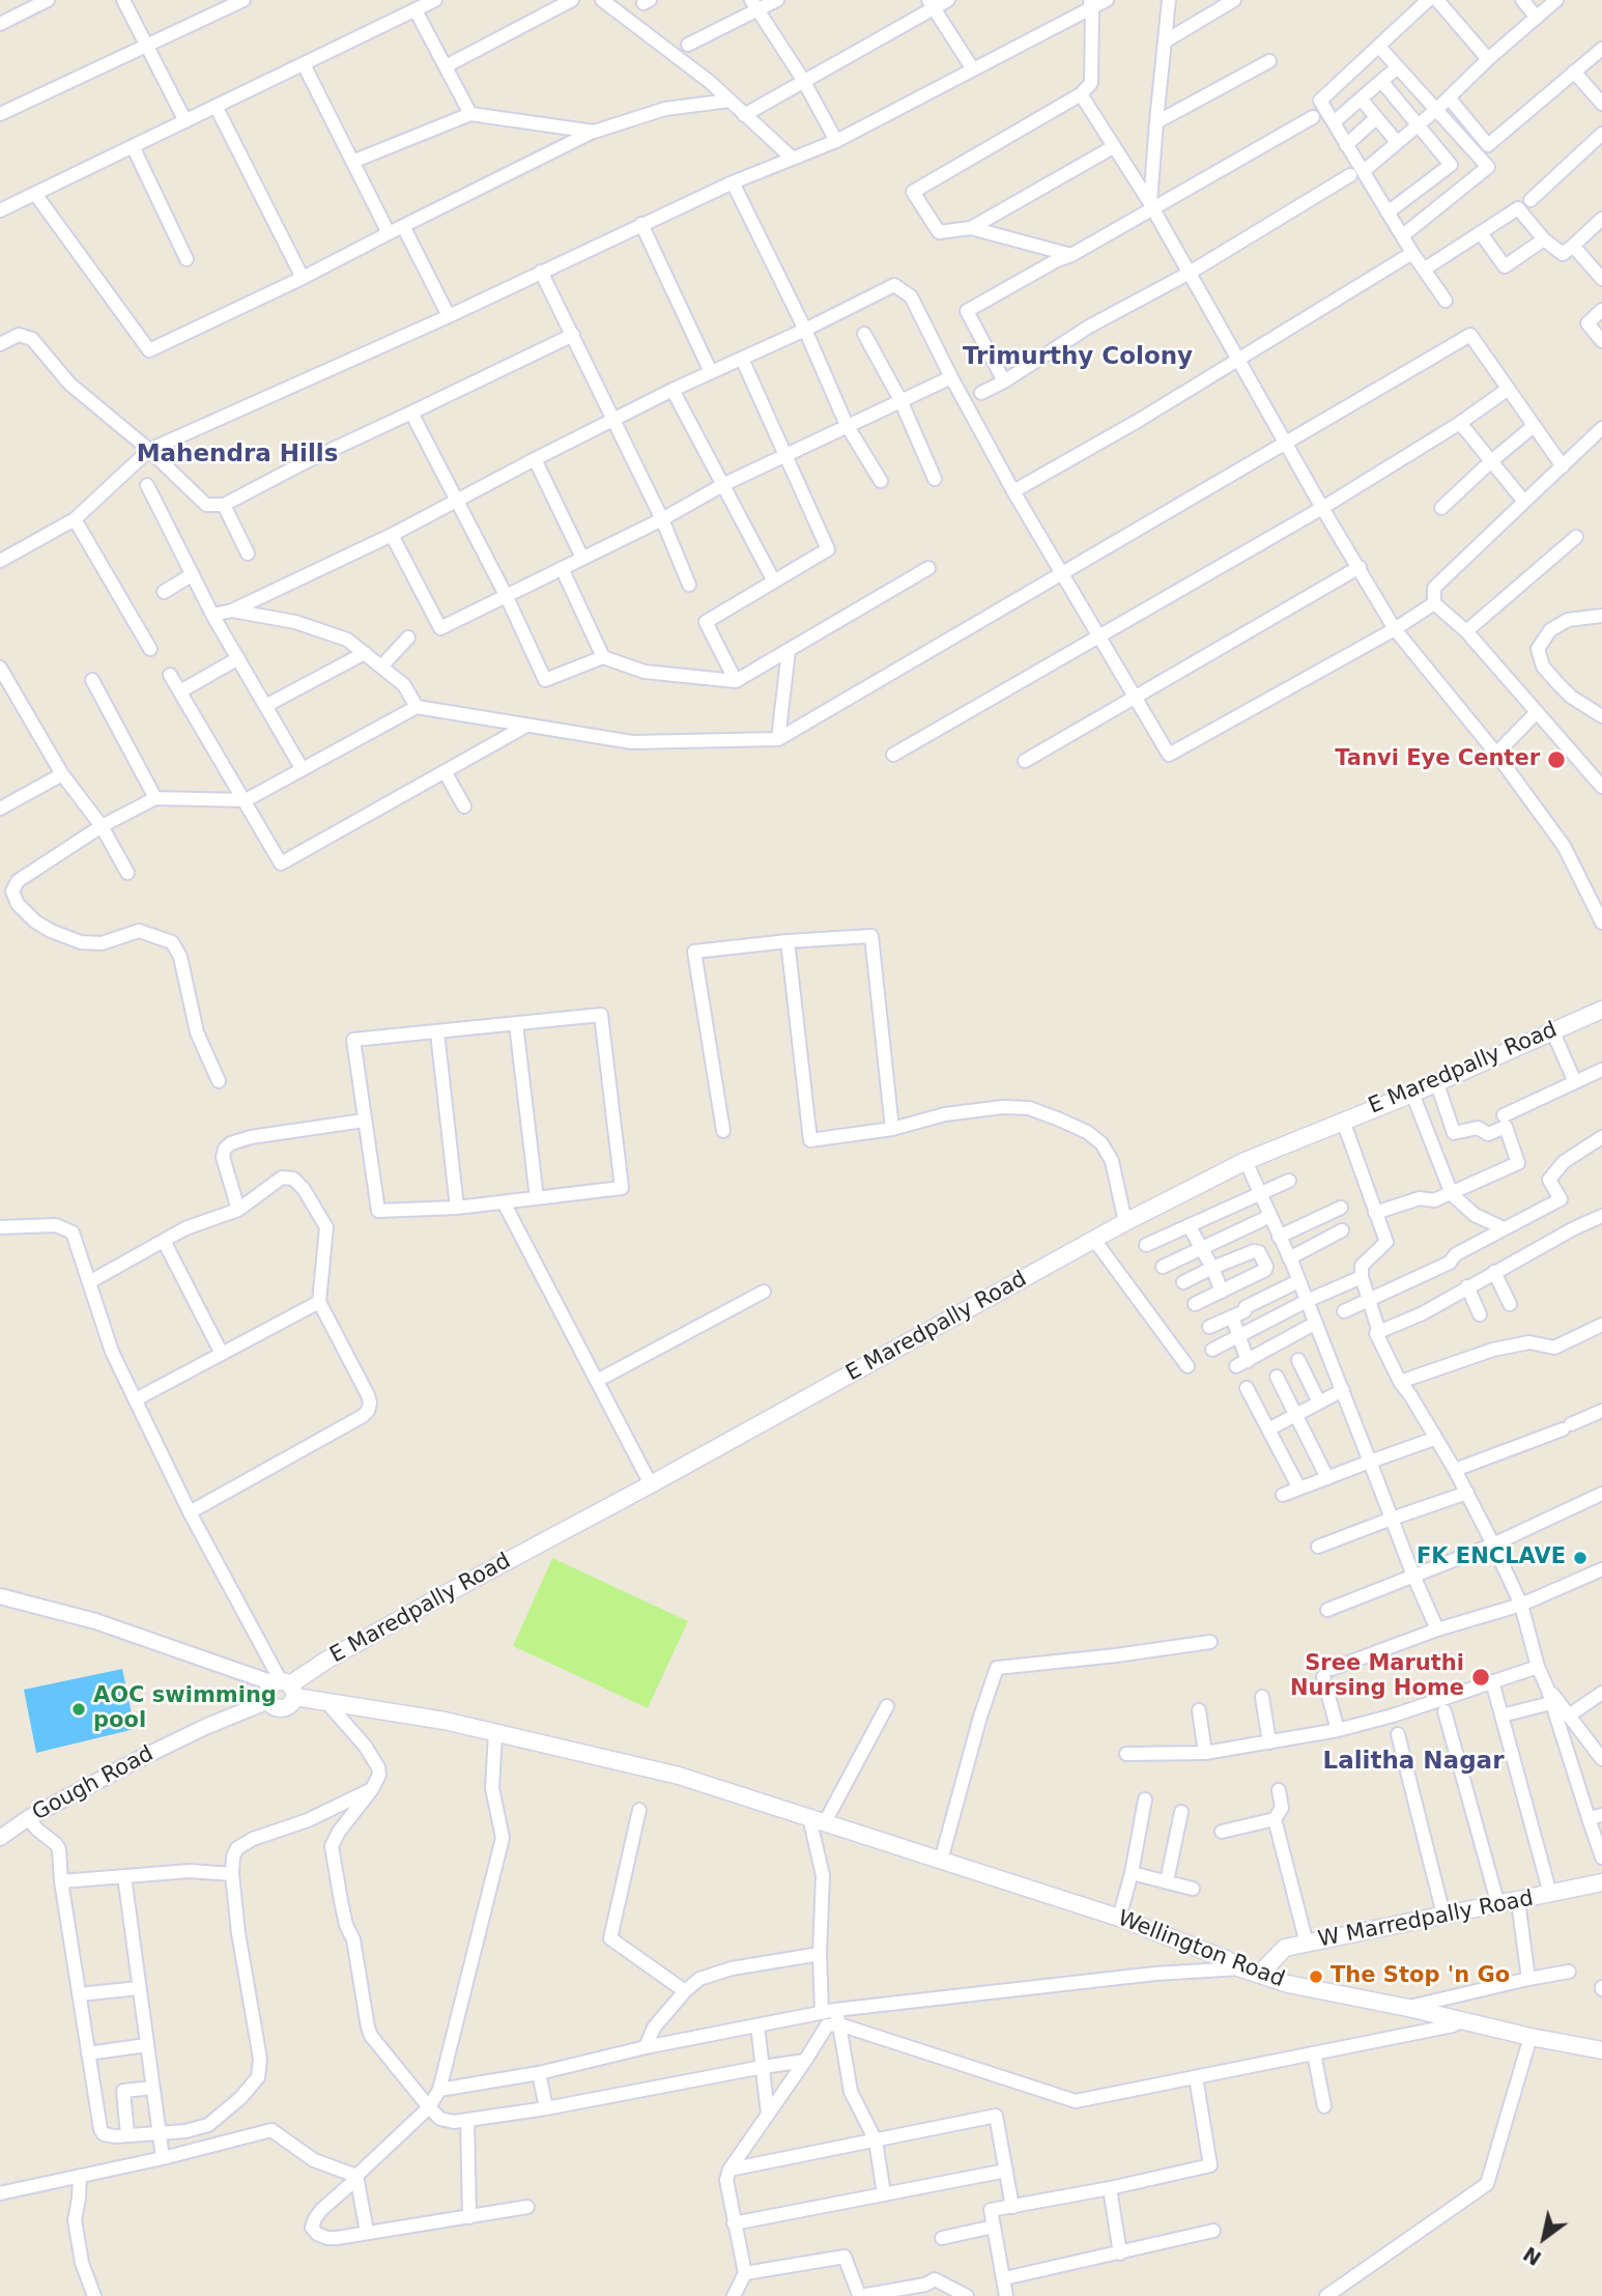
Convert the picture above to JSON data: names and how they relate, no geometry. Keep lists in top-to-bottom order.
{
  "streets": {
    "main road": ["E Maredpally Road", "W Marredpally Road", "Wellington Road"],
    "street": ["Gough Road"]
  },
  "crossings": [
    ["E Maredpally Road", "Wellington Road"],
    ["W Marredpally Road", "Wellington Road"]
  ],
  "districts": ["Trimurthy Colony", "Mahendra Hills", "Lalitha Nagar"],
  "places": [
    "Tanvi Eye Center",
    "FK ENCLAVE",
    "Sree Maruthi Nursing Home",
    "AOC swimming pool",
    "The Stop 'n Go"
  ],
  "north": "bottom left"
}
